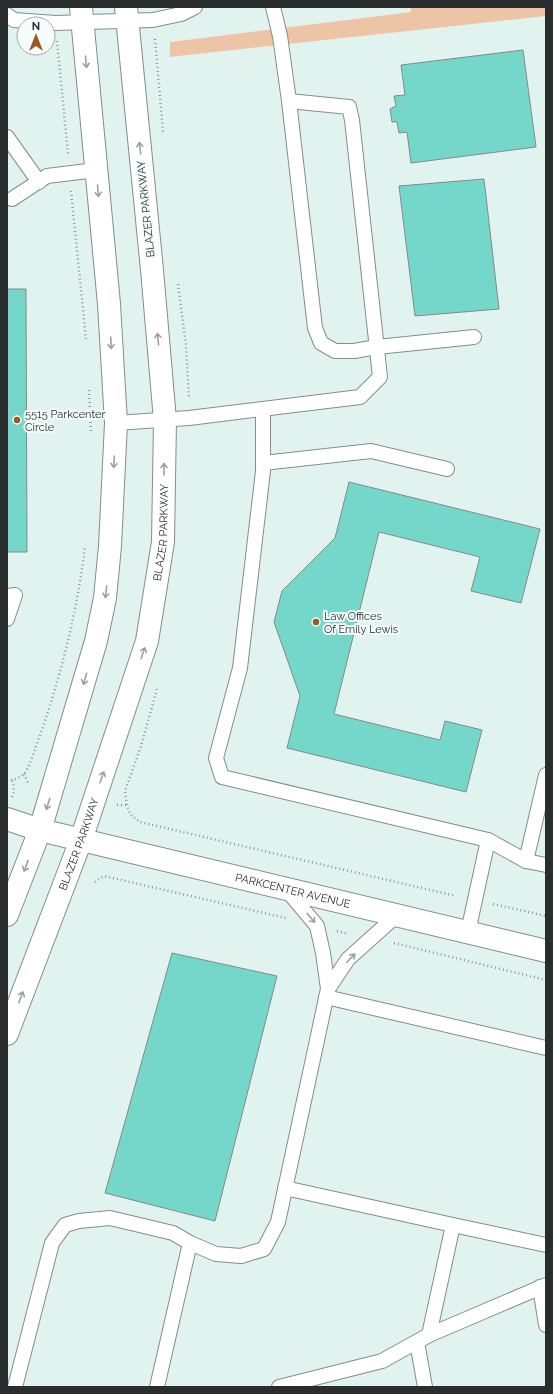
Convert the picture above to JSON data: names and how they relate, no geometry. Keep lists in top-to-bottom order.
{
  "streets": {
    "street": ["BLAZER PARKWAY", "PARKCENTER AVENUE"]
  },
  "crossings": [
    ["BLAZER PARKWAY", "PARKCENTER AVENUE"]
  ],
  "places": ["5515 Parkcenter Circle", "Law Offices Of Emily Lewis"],
  "north": "top"
}
